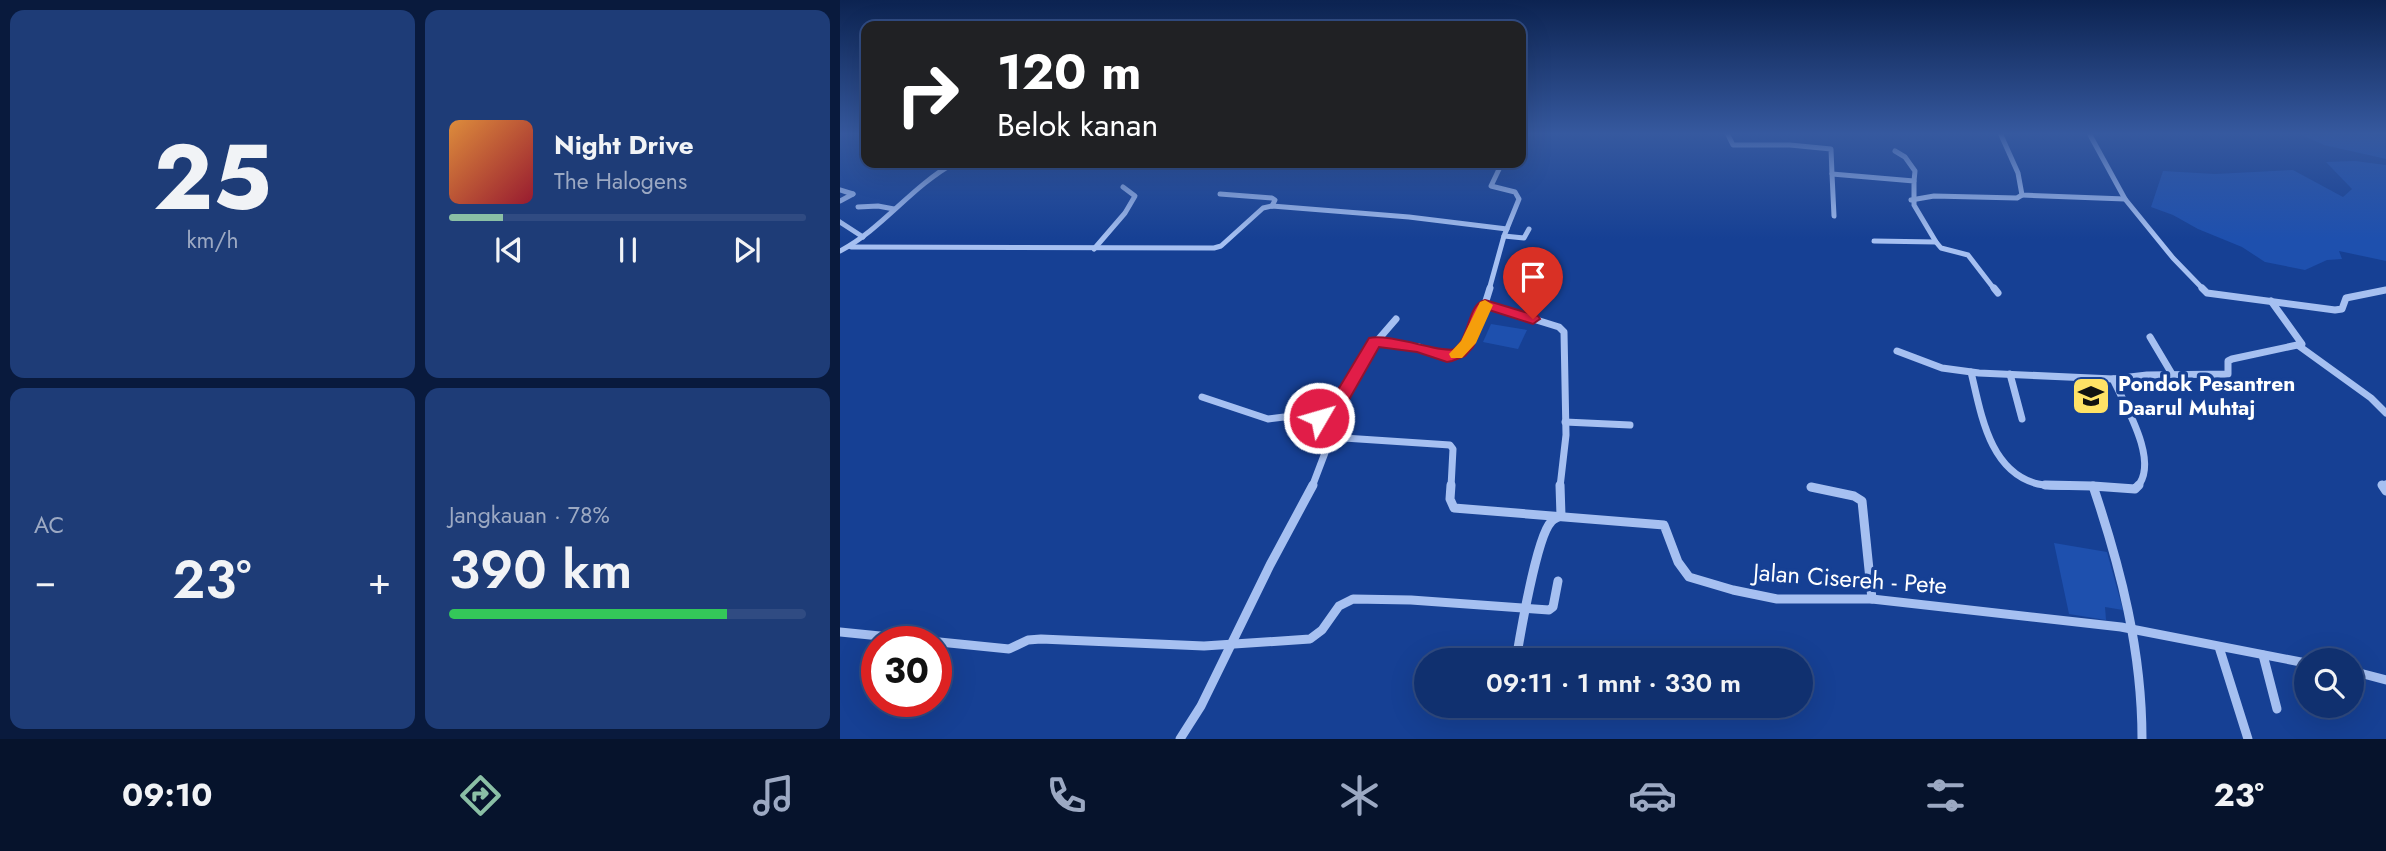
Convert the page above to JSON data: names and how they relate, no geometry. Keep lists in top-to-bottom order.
{
  "streets": {
    "street": ["Jalan Cisereh - Pete"]
  },
  "places": {
    "school or university": ["Pondok Pesantren Daarul Muhtaj"]
  },
  "page": {
    "tile": [
      ["25", "km/h"],
      "AC",
      ["Jangkauan · 78%", "390 km"]
    ],
    "turn": ["120 m", "Belok kanan"],
    "song": ["Night Drive", "The Halogens"],
    "heat": ["−", "23°", "+"],
    "limit": "30",
    "trip": "09:11 · 1 mnt · 330 m",
    "tabs": ["09:10", "23°"]
  }
}
